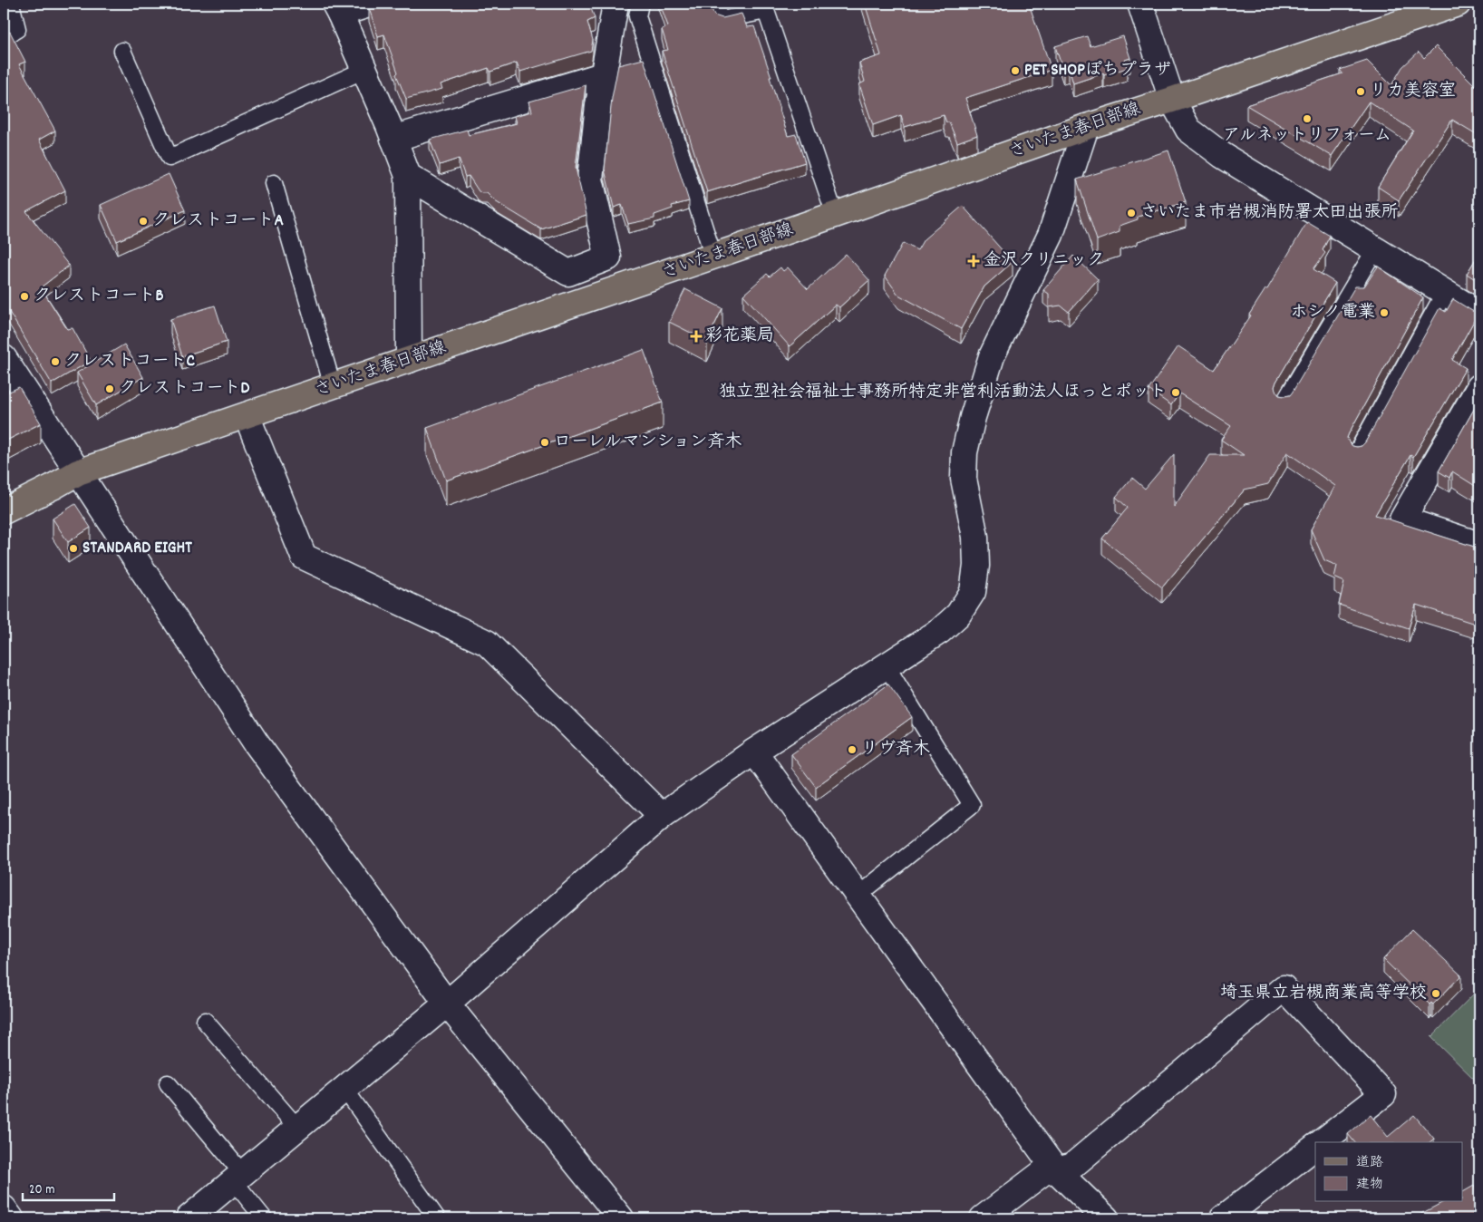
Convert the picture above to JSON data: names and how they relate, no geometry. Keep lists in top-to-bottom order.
{
  "streets": {
    "main road": ["さいたま春日部線"]
  },
  "places": {
    "other": [
      "PET SHOPぽちプラザ",
      "リカ美容室",
      "アルネットリフォーム",
      "さいたま市岩槻消防署太田出張所",
      "クレストコートA",
      "クレストコートB",
      "ホシノ電業",
      "クレストコートC",
      "クレストコートD",
      "独立型社会福祉士事務所特定非営利活動法人ほっとポット",
      "ローレルマンション斉木",
      "STANDARD EIGHT",
      "リヴ斉木",
      "埼玉県立岩槻商業高等学校"
    ],
    "health": ["金沢クリニック", "彩花薬局"]
  },
  "legend": ["道路", "建物"],
  "scale_bar": "20 m"
}
